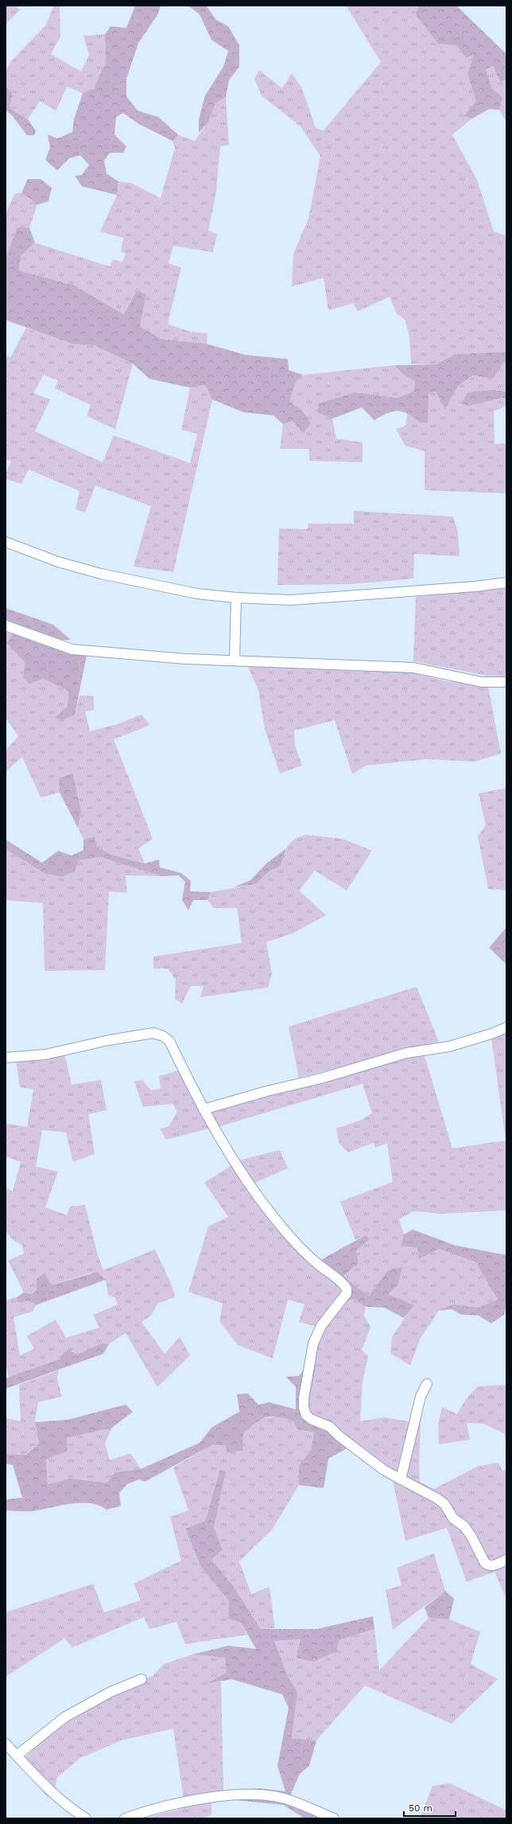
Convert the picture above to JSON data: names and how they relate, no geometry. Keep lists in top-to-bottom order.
{
  "scale_bar": "50 m"
}
